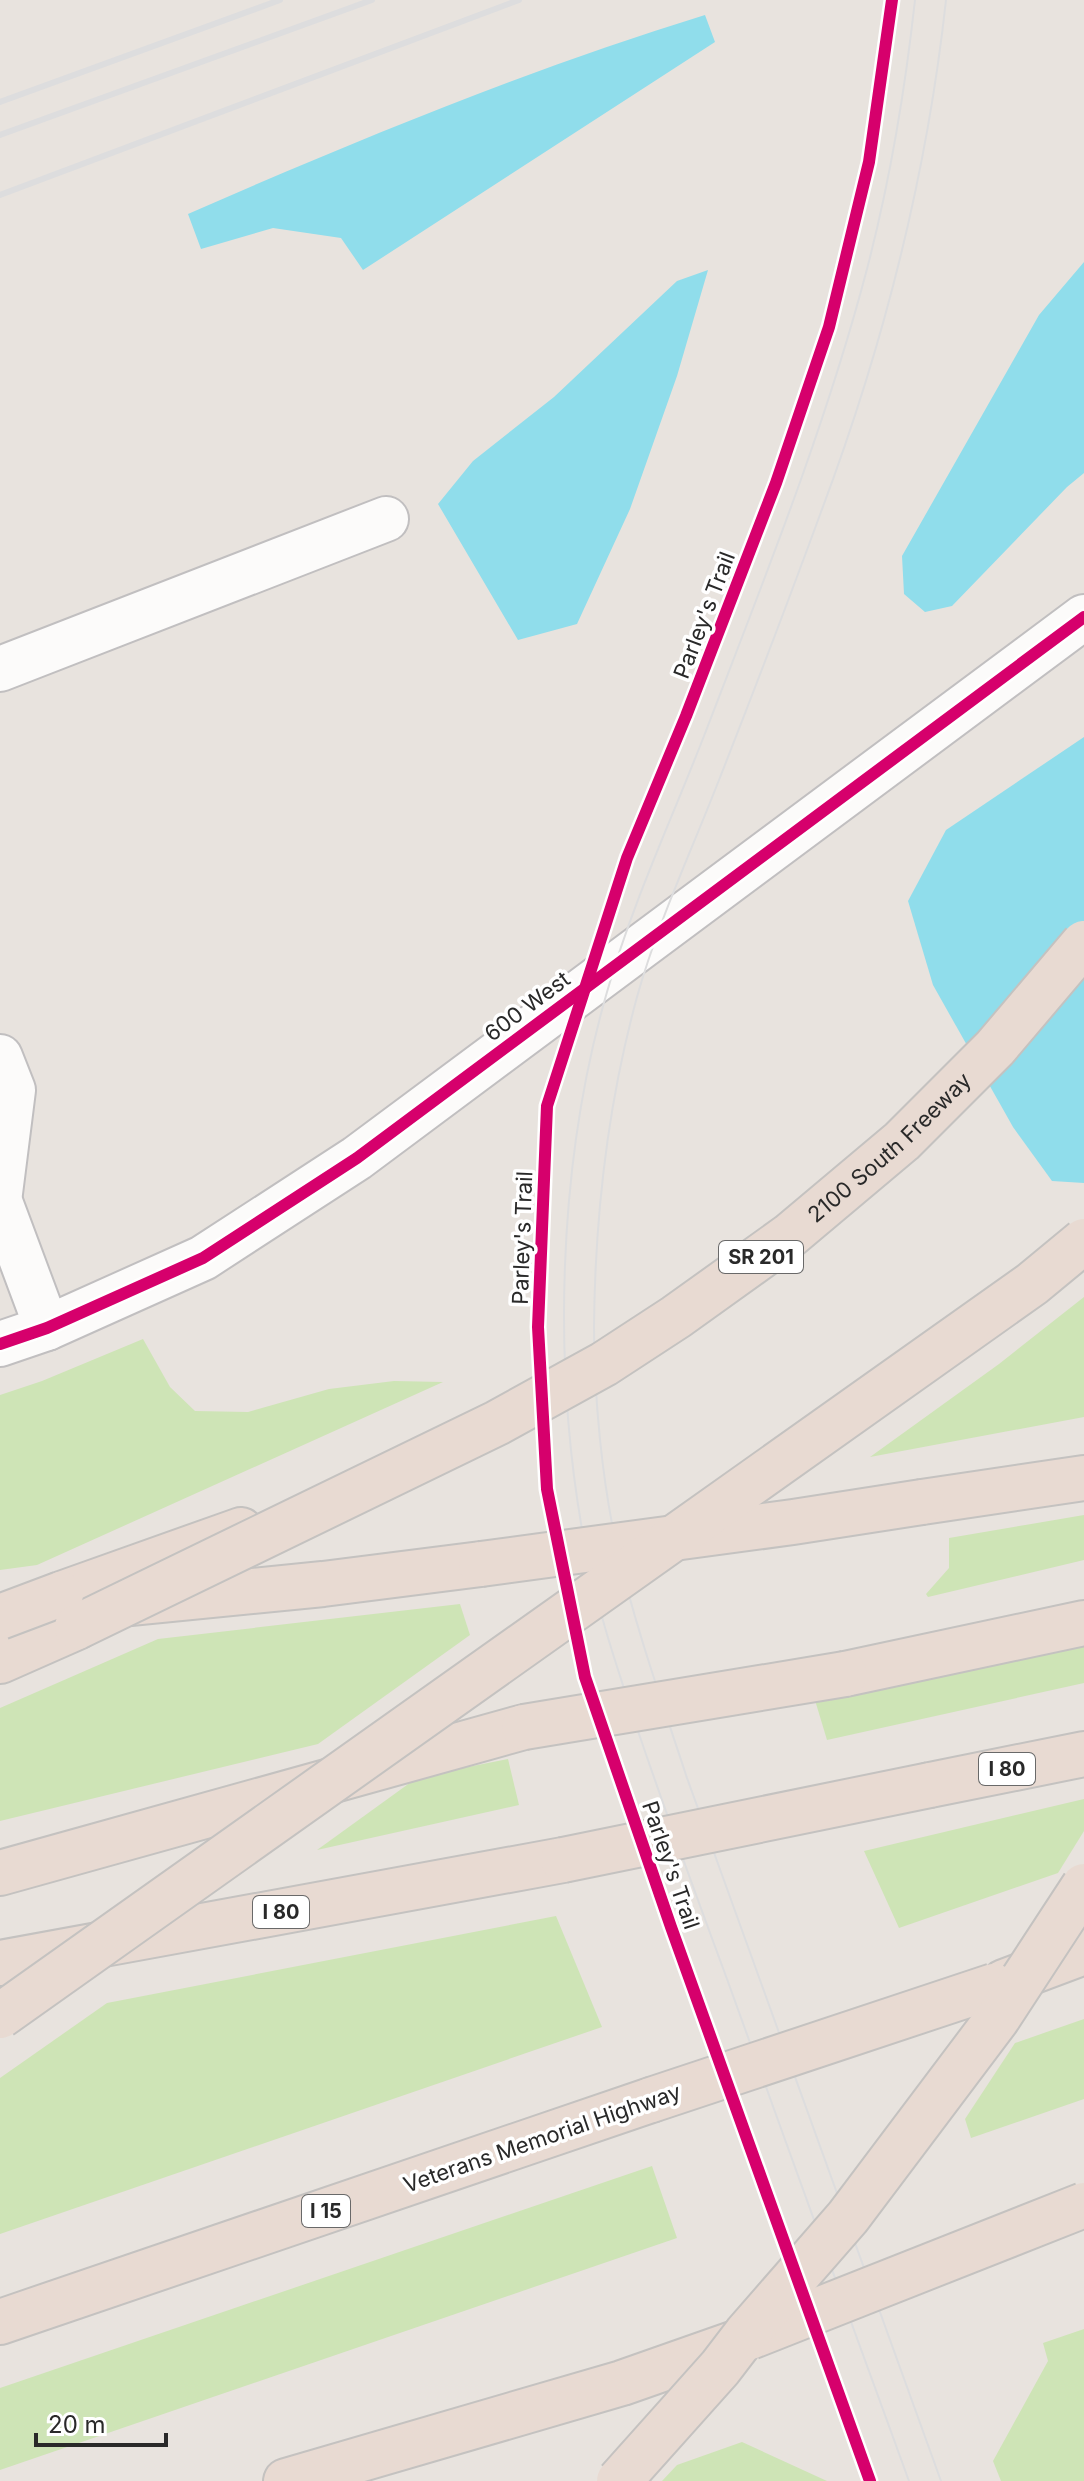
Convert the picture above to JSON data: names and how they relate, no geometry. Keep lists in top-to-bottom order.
{
  "streets": {
    "highway": [
      "2100 South Freeway",
      "SR 201",
      "I 80",
      "Veterans Memorial Highway",
      "I 15"
    ],
    "street": ["600 West"],
    "cycle path": ["Parley's Trail"]
  },
  "scale_bar": "20 m"
}
